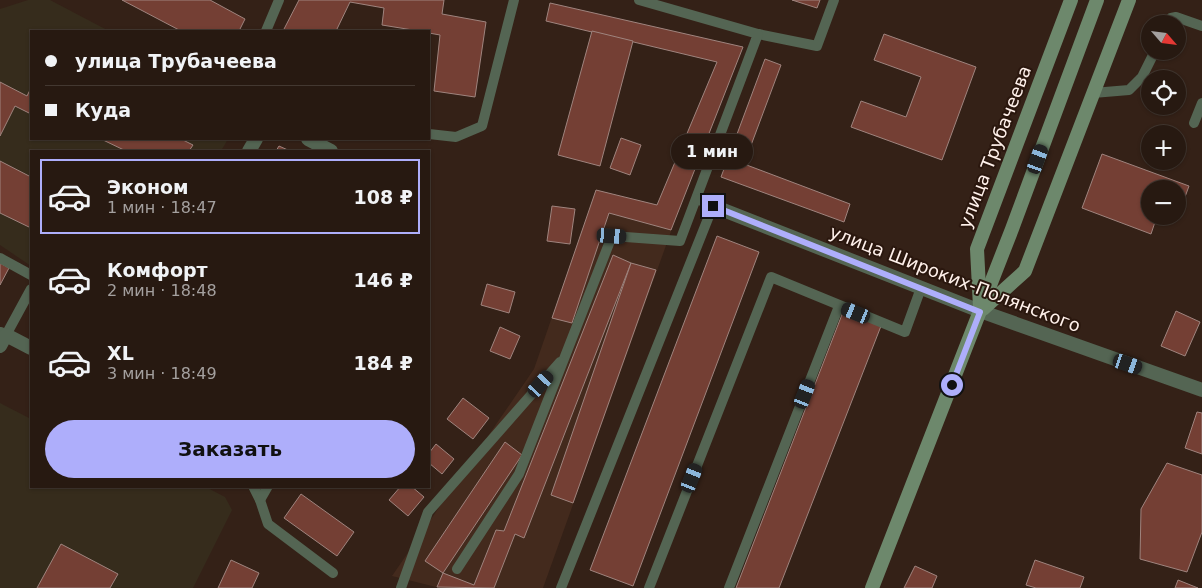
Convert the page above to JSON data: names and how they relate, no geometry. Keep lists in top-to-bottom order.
{
  "streets": {
    "main road": ["улица Трубачеева"],
    "street": ["улица Широких-Полянского"]
  },
  "crossings": [
    ["улица Трубачеева", "улица Широких-Полянского"]
  ],
  "north": "bottom right",
  "page": {
    "map_buttons": ["+", "−"],
    "banner": ["улица Трубачеева", "Куда"],
    "bubble": "1 мин",
    "list": [
      {
        "name": "Эконом",
        "note": "1 мин · 18:47",
        "value": "108 ₽"
      },
      {
        "name": "Комфорт",
        "note": "2 мин · 18:48",
        "value": "146 ₽"
      },
      {
        "name": "XL",
        "note": "3 мин · 18:49",
        "value": "184 ₽"
      }
    ],
    "buttons": "Заказать"
  }
}
